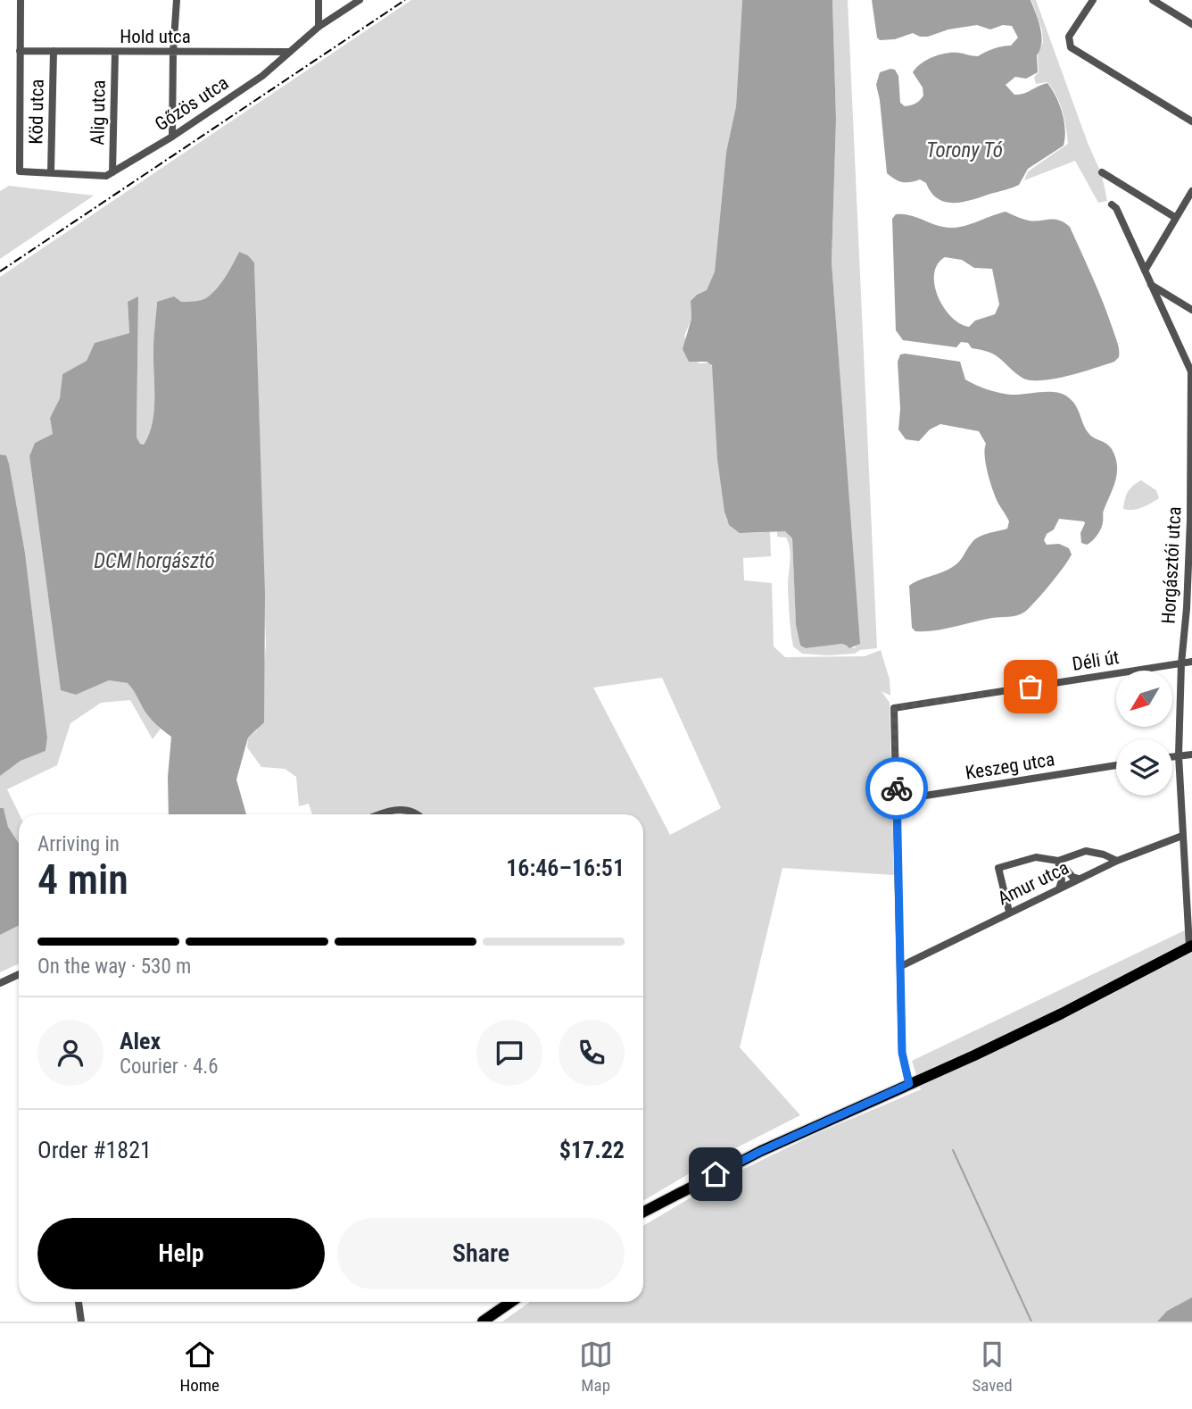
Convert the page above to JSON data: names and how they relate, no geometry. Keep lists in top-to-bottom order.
{
  "streets": {
    "street": [
      "Hold utca",
      "Gőzös utca",
      "Köd utca",
      "Alig utca",
      "Horgásztói utca",
      "Déli út",
      "Keszeg utca",
      "Amur utca"
    ]
  },
  "crossings": [
    ["Hold utca", "Gőzös utca"],
    ["Hold utca", "Köd utca"],
    ["Hold utca", "Alig utca"],
    ["Gőzös utca", "Köd utca"],
    ["Gőzös utca", "Alig utca"],
    ["Horgásztói utca", "Déli út"],
    ["Horgásztói utca", "Amur utca"],
    ["Déli út", "Keszeg utca"]
  ],
  "water": ["Torony Tó", "DCM horgásztó"],
  "north": "bottom left",
  "page": {
    "heading": ["4 min", "Arriving in", "16:46–16:51"],
    "panel": [
      "Alex",
      "Courier · 4.6",
      "Order #1821",
      "$17.22"
    ],
    "bar": "On the way · 530 m",
    "buttons": ["Help", "Share"],
    "tabs": ["Home", "Map", "Saved"]
  }
}
